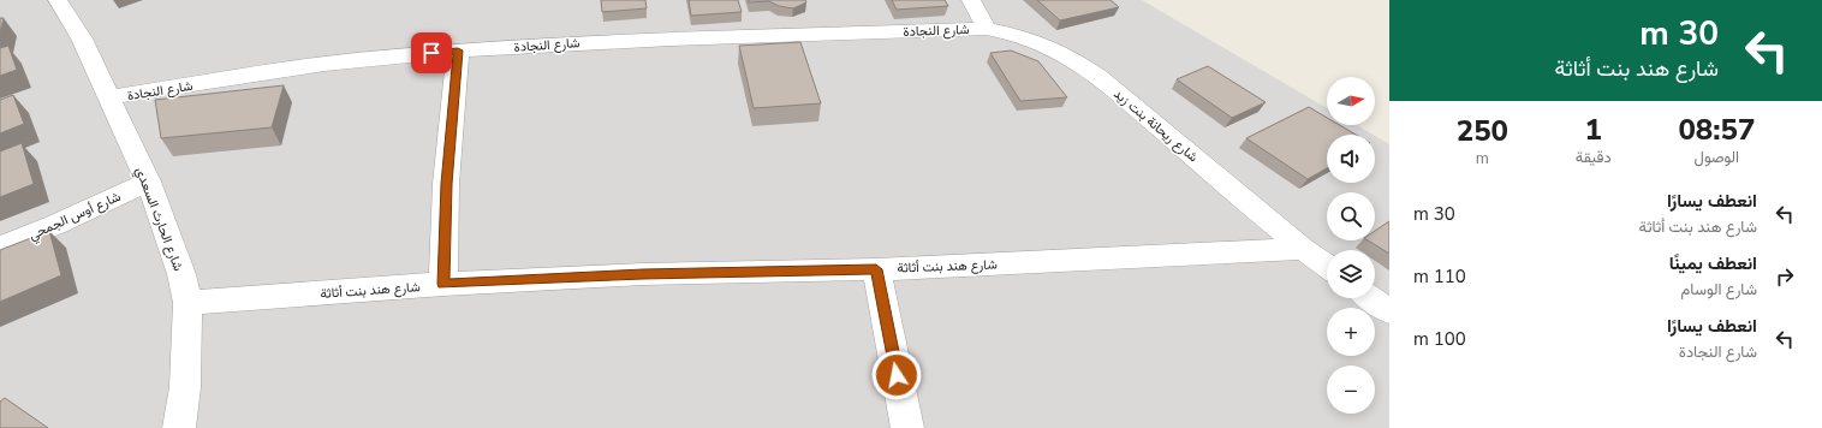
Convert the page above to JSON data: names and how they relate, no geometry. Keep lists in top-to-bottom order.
{
  "streets": {
    "street": [
      "شارع النجادة",
      "شارع ريحانة بنت زيد",
      "شارع أوس الجمحي",
      "شارع الحارث السعدي",
      "شارع هند بنت أثاثة"
    ]
  },
  "crossings": [
    ["شارع النجادة", "شارع ريحانة بنت زيد"],
    ["شارع النجادة", "شارع الحارث السعدي"],
    ["شارع ريحانة بنت زيد", "شارع هند بنت أثاثة"],
    ["شارع أوس الجمحي", "شارع الحارث السعدي"],
    ["شارع الحارث السعدي", "شارع هند بنت أثاثة"]
  ],
  "north": "right",
  "page": {
    "turn": ["30 m", "شارع هند بنت أثاثة"],
    "map_buttons": ["+", "−"],
    "eta": [
      "08:57",
      "الوصول",
      "1",
      "دقيقة",
      "250",
      "m"
    ],
    "list": [
      {
        "name": "انعطف يسارًا",
        "note": "شارع هند بنت أثاثة",
        "value": "30 m"
      },
      {
        "name": "انعطف يمينًا",
        "note": "شارع الوسام",
        "value": "110 m"
      },
      {
        "name": "انعطف يسارًا",
        "note": "شارع النجادة",
        "value": "100 m"
      }
    ]
  }
}
